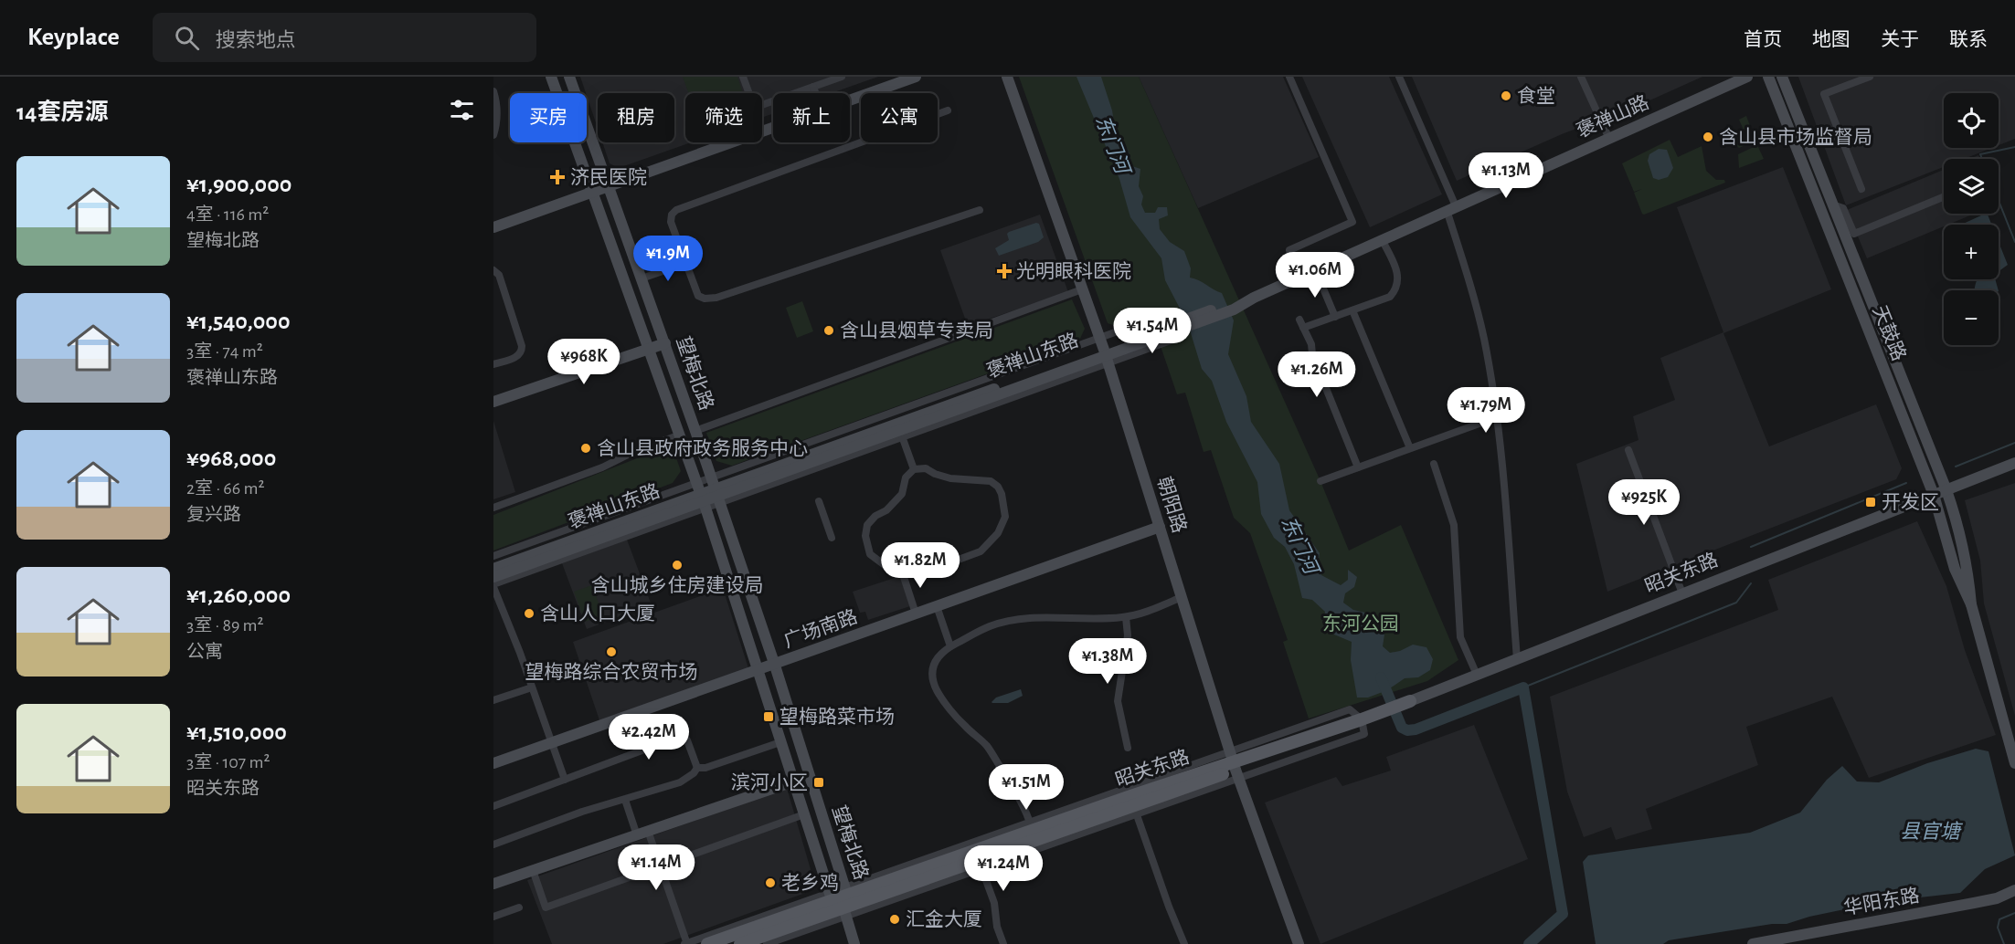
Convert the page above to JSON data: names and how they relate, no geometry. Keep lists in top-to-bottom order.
{
  "streets": {
    "main road": [
      "褒禅山路",
      "天鼓路",
      "褒禅山东路",
      "望梅北路",
      "朝阳路",
      "昭关东路",
      "广场南路",
      "华阳东路"
    ]
  },
  "crossings": [
    ["褒禅山路", "褒禅山东路"],
    ["天鼓路", "昭关东路"],
    ["褒禅山东路", "望梅北路"],
    ["褒禅山东路", "朝阳路"],
    ["望梅北路", "昭关东路"],
    ["望梅北路", "广场南路"],
    ["朝阳路", "昭关东路"],
    ["朝阳路", "广场南路"]
  ],
  "water": ["东门河", "县官塘"],
  "parks": ["东河公园"],
  "places": {
    "other": [
      "食堂",
      "含山县市场监督局",
      "含山县烟草专卖局",
      "含山县政府政务服务中心",
      "含山城乡住房建设局",
      "含山人口大厦",
      "望梅路综合农贸市场",
      "老乡鸡",
      "汇金大厦"
    ],
    "health": ["济民医院", "光明眼科医院"],
    "transit": ["开发区", "望梅路菜市场", "滨河小区"]
  },
  "page": {
    "header": "Keyplace",
    "search": "搜索地点",
    "nav": [
      "首页",
      "地图",
      "关于",
      "联系"
    ],
    "heading": "14套房源",
    "map_buttons": ["+", "−"],
    "chip": [
      "买房",
      "租房",
      "筛选",
      "新上",
      "公寓"
    ],
    "list": [
      {
        "name": "¥1,900,000",
        "note": "4室 · 116 m² · 望梅北路"
      },
      {
        "name": "¥1,540,000",
        "note": "3室 · 74 m² · 褒禅山东路"
      },
      {
        "name": "¥968,000",
        "note": "2室 · 66 m² · 复兴路"
      },
      {
        "name": "¥1,260,000",
        "note": "3室 · 89 m² · 公寓"
      },
      {
        "name": "¥1,510,000",
        "note": "3室 · 107 m² · 昭关东路"
      }
    ],
    "price": [
      "¥1.13M",
      "¥1.9M",
      "¥1.06M",
      "¥1.54M",
      "¥968K",
      "¥1.26M",
      "¥1.79M",
      "¥925K",
      "¥1.82M",
      "¥1.38M",
      "¥2.42M",
      "¥1.51M",
      "¥1.14M",
      "¥1.24M"
    ]
  }
}
